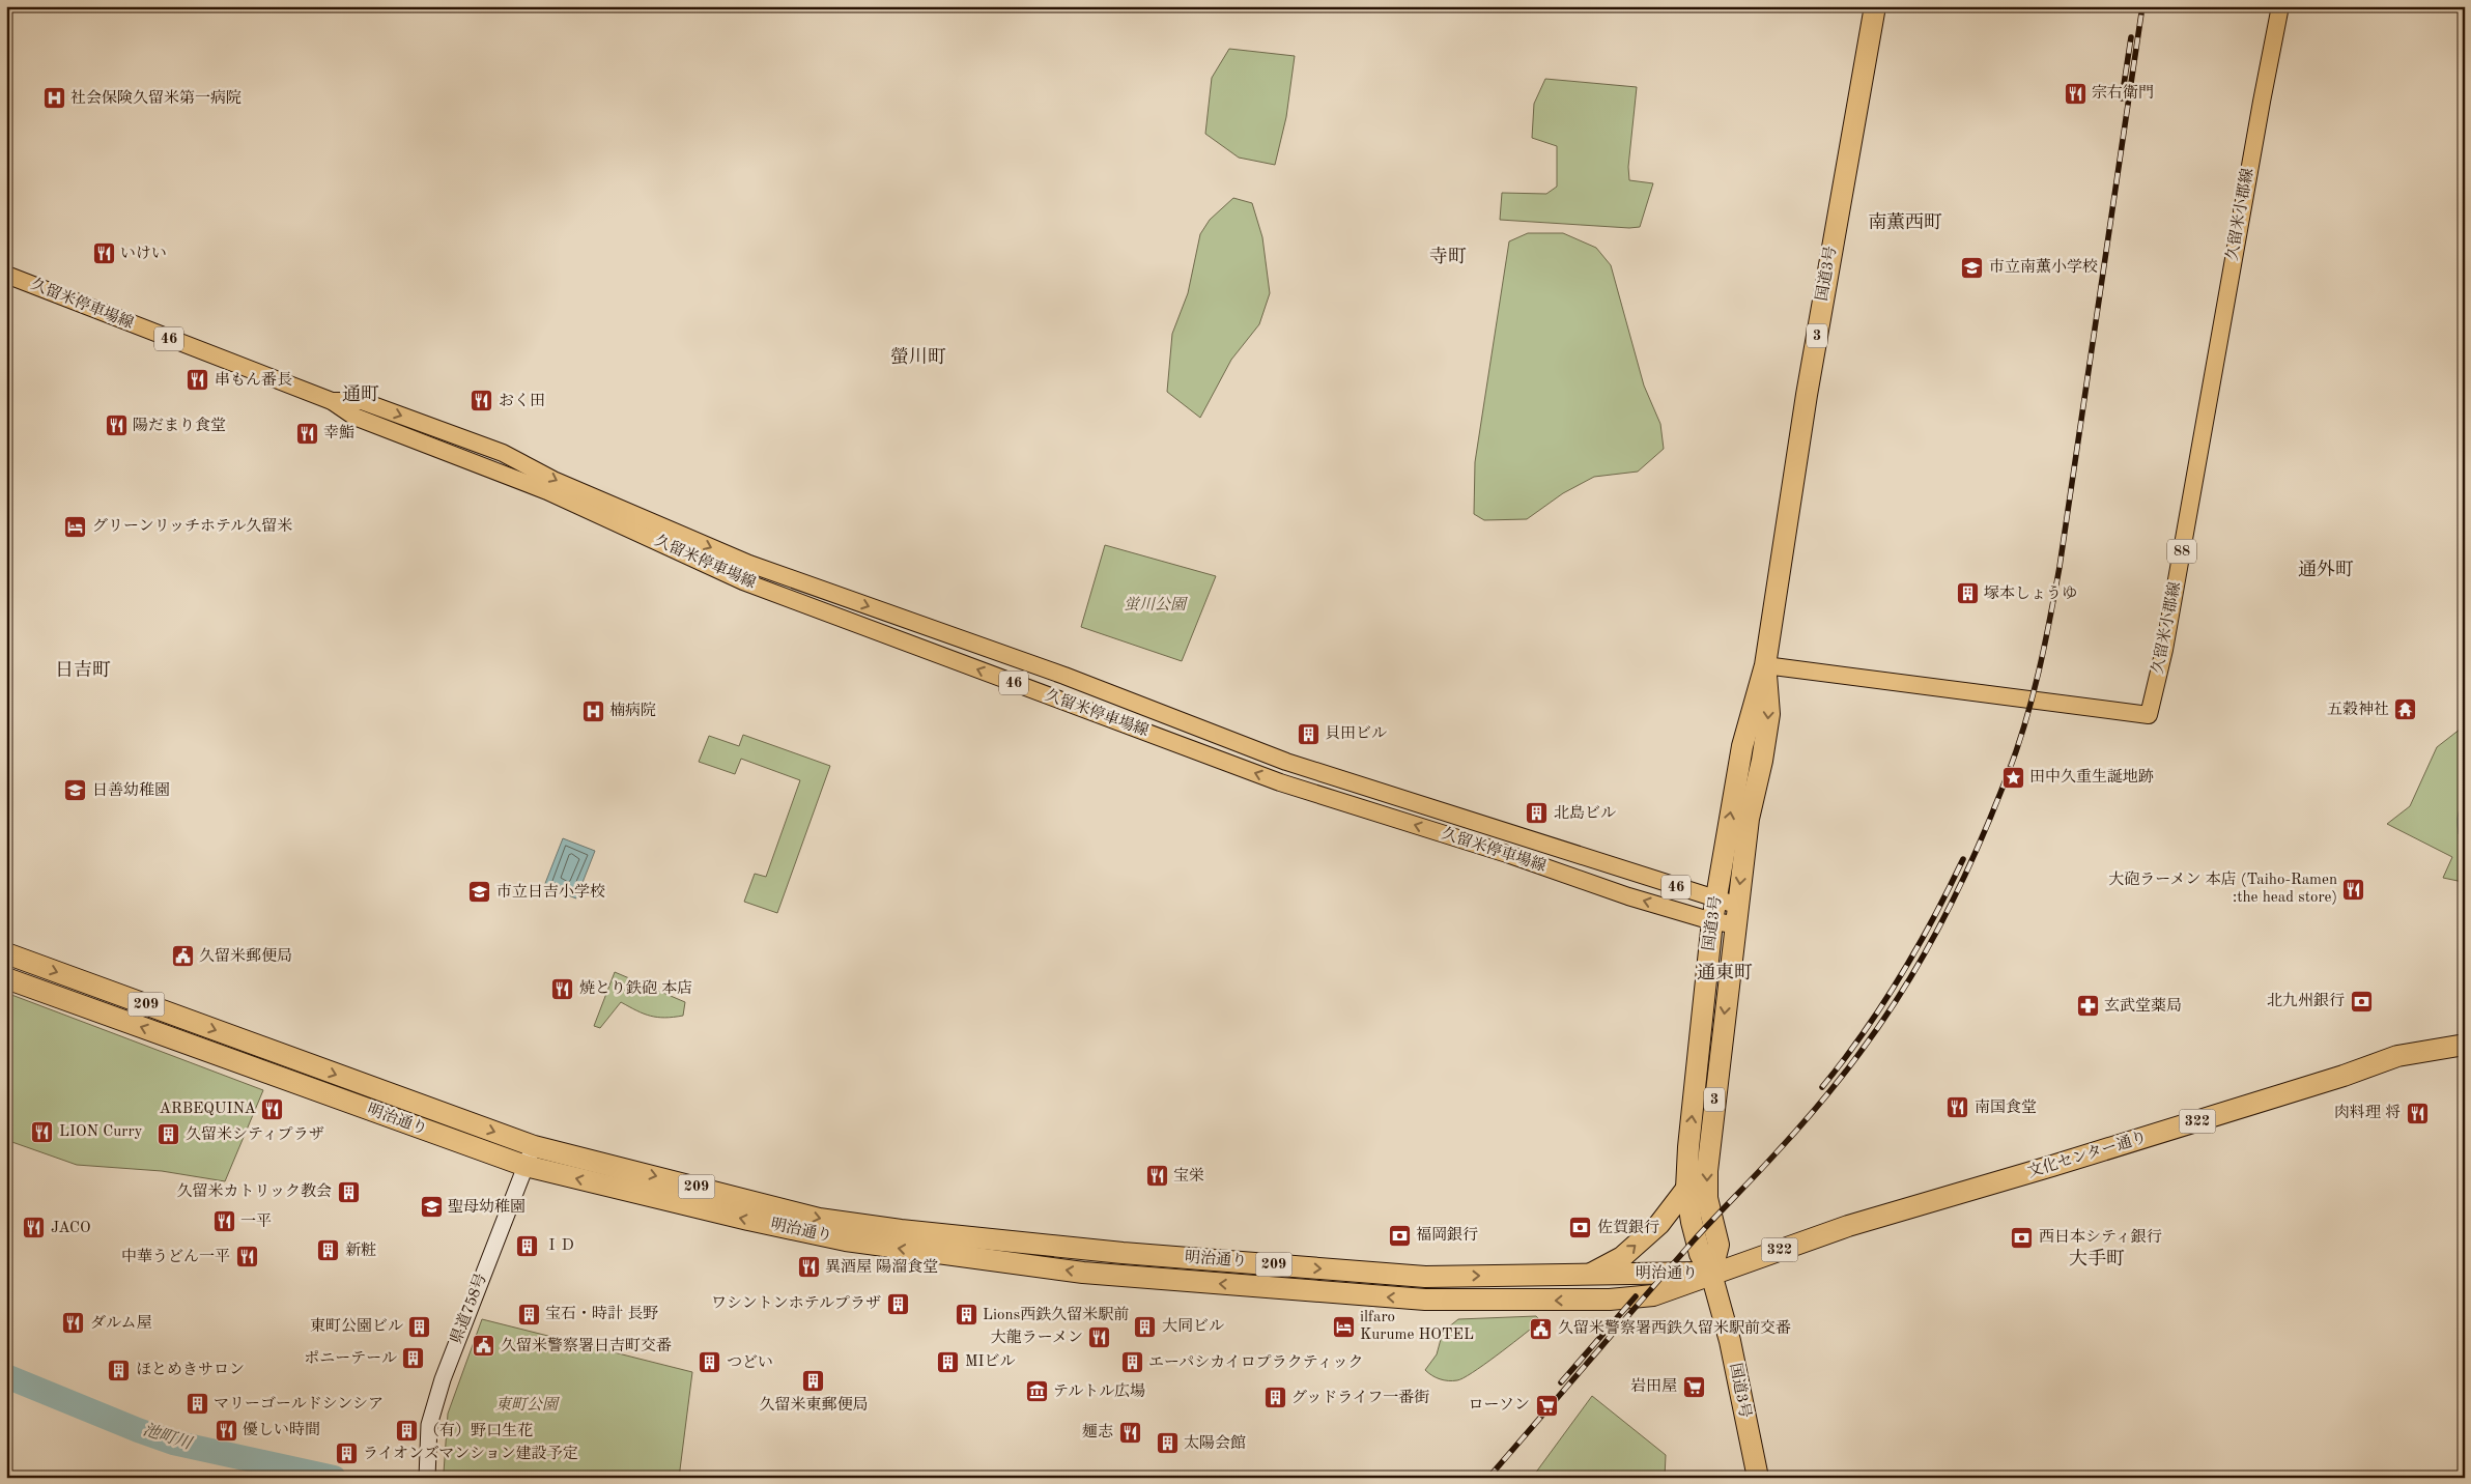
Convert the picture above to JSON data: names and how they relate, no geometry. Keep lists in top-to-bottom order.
{
  "streets": {
    "highway": [
      "国道3号",
      "3",
      "209",
      "明治通り",
      "322",
      "文化センター通り"
    ],
    "main road": [
      "久留米小郡線",
      "久留米停車場線",
      "46",
      "88",
      "県道758号"
    ]
  },
  "crossings": [
    ["久留米小郡線", "国道3号"],
    ["国道3号", "久留米停車場線"],
    ["国道3号", "明治通り"],
    ["国道3号", "文化センター通り"],
    ["明治通り", "文化センター通り"],
    ["明治通り", "県道758号"]
  ],
  "districts": [
    "南薫西町",
    "寺町",
    "螢川町",
    "通町",
    "通外町",
    "日吉町",
    "通東町",
    "大手町"
  ],
  "water": ["池町川"],
  "parks": ["蛍川公園", "東町公園"],
  "places": {
    "restaurant": [
      "宗右衛門",
      "いけい",
      "串もん番長",
      "おく田",
      "陽だまり食堂",
      "幸鮨",
      "大砲ラーメン 本店 (Taiho-Ramen :the head store)",
      "焼とり鉄砲 本店",
      "南国食堂",
      "ARBEQUINA",
      "肉料理 将",
      "LION Curry",
      "宝栄",
      "一平",
      "JACO",
      "中華うどん一平",
      "異酒屋 陽溜食堂",
      "ダルム屋",
      "大龍ラーメン",
      "優しい時間",
      "麺志"
    ],
    "hospital": ["社会保険久留米第一病院", "楠病院"],
    "school or university": [
      "市立南薫小学校",
      "日善幼稚園",
      "市立日吉小学校",
      "聖母幼稚園"
    ],
    "hotel": ["グリーンリッチホテル久留米", "ilfaro Kurume HOTEL"],
    "building": [
      "塚本しょうゆ",
      "貝田ビル",
      "北島ビル",
      "久留米シティプラザ",
      "久留米カトリック教会",
      "ＩＤ",
      "新粧",
      "ワシントンホテルプラザ",
      "宝石・時計 長野",
      "Lions西鉄久留米駅前",
      "東町公園ビル",
      "大同ビル",
      "ポニーテール",
      "MIビル",
      "つどい",
      "エーパシカイロプラクティック",
      "ほとめきサロン",
      "久留米東郵便局",
      "グッドライフ一番街",
      "マリーゴールドシンシア",
      "（有）野口生花",
      "太陽会館",
      "ライオンズマンション建設予定"
    ],
    "temple": ["五穀神社"],
    "place": ["田中久重生誕地跡"],
    "public building": ["久留米郵便局", "久留米警察署西鉄久留米駅前交番", "久留米警察署日吉町交番"],
    "bank": [
      "北九州銀行",
      "佐賀銀行",
      "福岡銀行",
      "西日本シティ銀行"
    ],
    "pharmacy": ["玄武堂薬局"],
    "supermarket": ["岩田屋", "ローソン"],
    "museum": ["テルトル広場"]
  }
}
